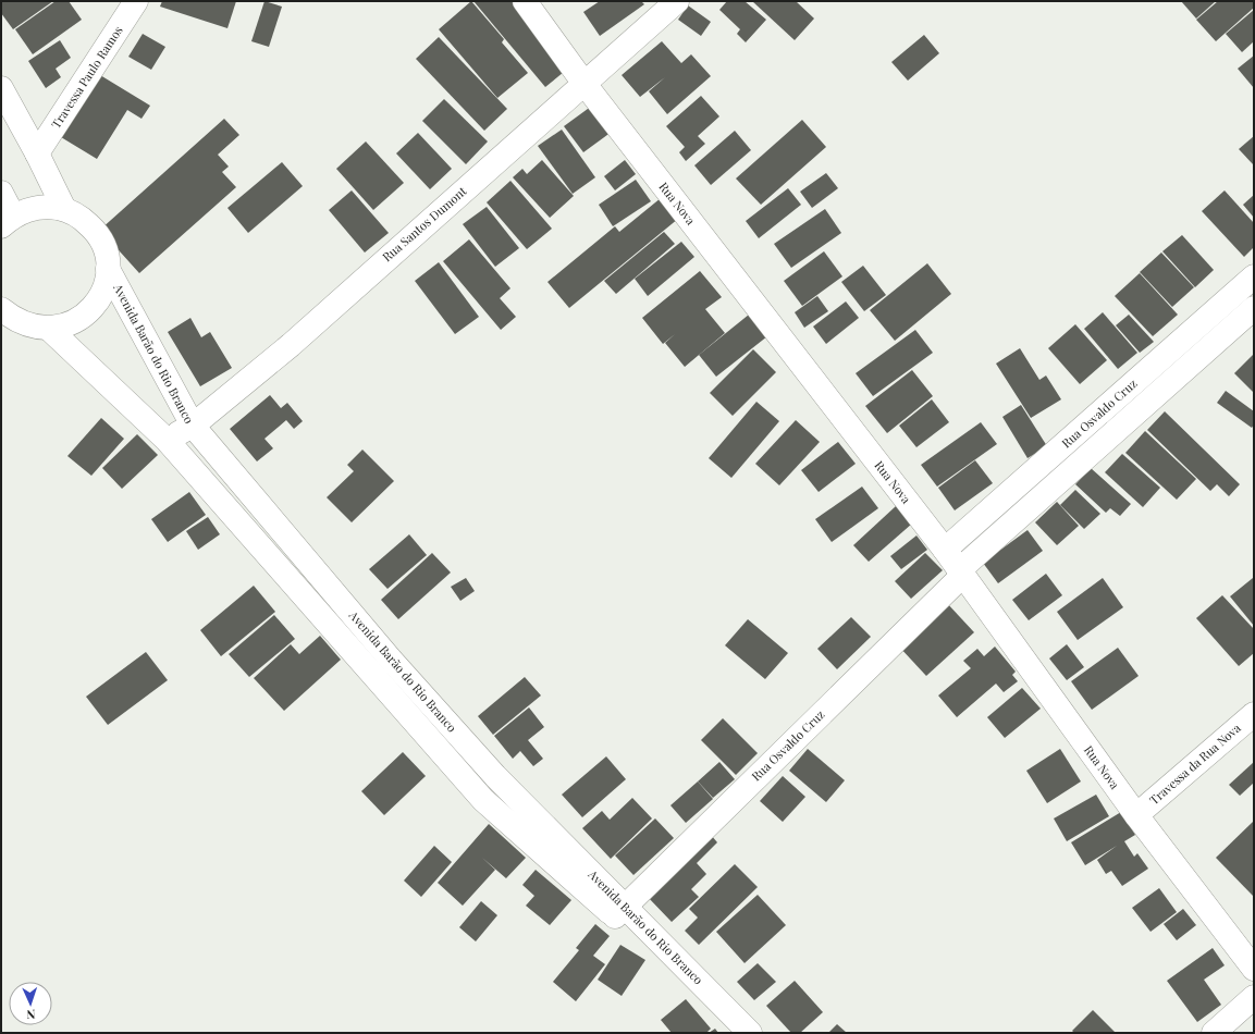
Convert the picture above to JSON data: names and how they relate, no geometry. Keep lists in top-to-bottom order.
{
  "streets": {
    "street": [
      "Travessa Paulo Ramos",
      "Rua Nova",
      "Rua Santos Dumont",
      "Avenida Barão do Rio Branco",
      "Rua Osvaldo Cruz",
      "Travessa da Rua Nova"
    ]
  },
  "crossings": [
    ["Rua Nova", "Rua Santos Dumont"],
    ["Rua Nova", "Rua Osvaldo Cruz"],
    ["Rua Nova", "Travessa da Rua Nova"],
    ["Rua Santos Dumont", "Avenida Barão do Rio Branco"],
    ["Avenida Barão do Rio Branco", "Rua Osvaldo Cruz"]
  ],
  "north": "bottom"
}
